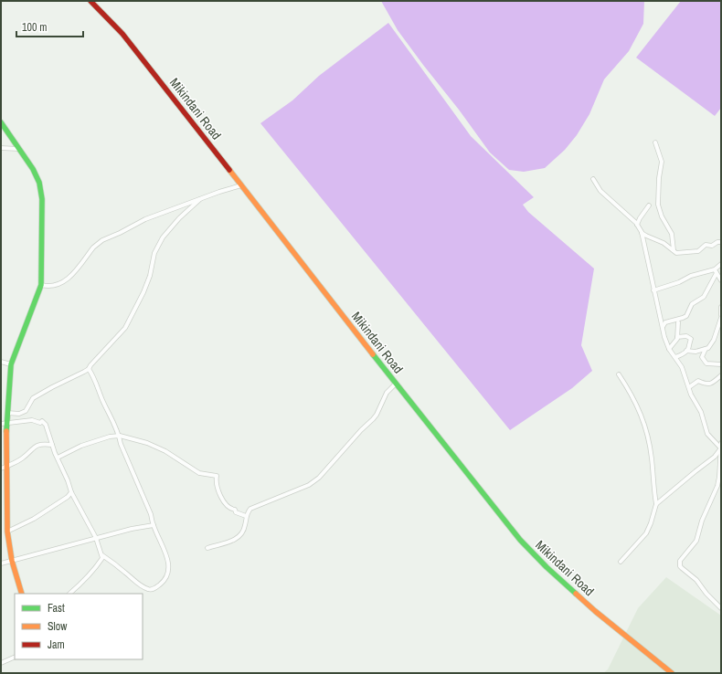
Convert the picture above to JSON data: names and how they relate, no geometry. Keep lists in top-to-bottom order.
{
  "streets": {
    "main road": ["Mikindani Road"]
  },
  "legend": ["Fast", "Slow", "Jam"],
  "scale_bar": "100 m"
}
